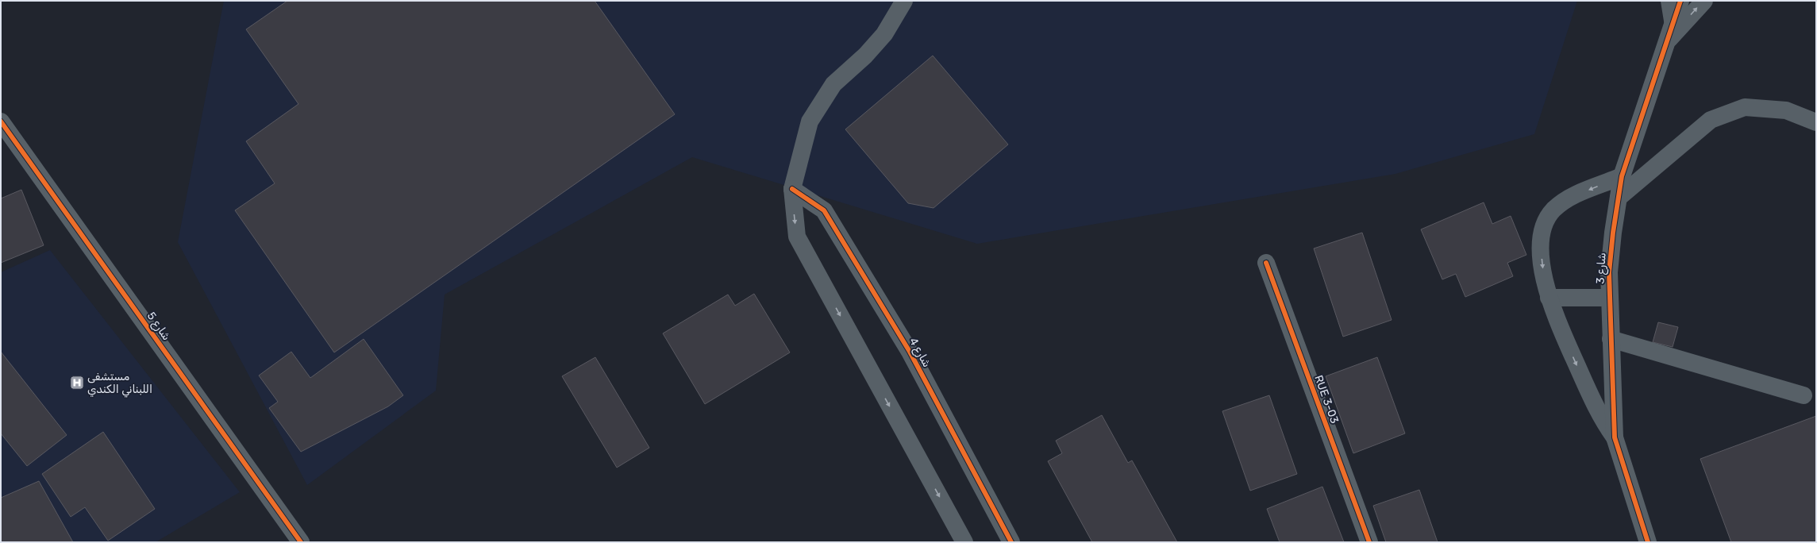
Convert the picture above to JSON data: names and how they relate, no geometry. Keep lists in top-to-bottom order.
{
  "streets": {
    "street": [
      "شارع 3",
      "شارع 5",
      "شارع 4",
      "RUE 3-03"
    ]
  },
  "places": {
    "hospital": ["مستشفى اللبناني الكندي"]
  }
}
